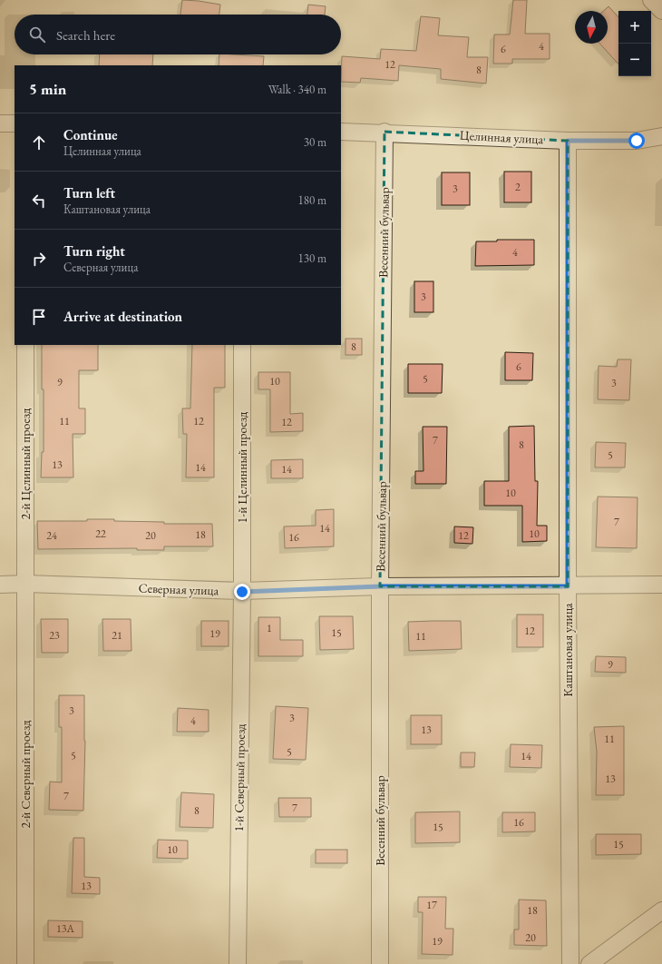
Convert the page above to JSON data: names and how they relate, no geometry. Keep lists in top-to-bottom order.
{
  "streets": {
    "street": [
      "Целинная улица",
      "Весенний бульвар",
      "2-й Целинный проезд",
      "1-й Целинный проезд",
      "Северная улица",
      "Каштановая улица",
      "2-й Северный проезд",
      "1-й Северный проезд"
    ]
  },
  "crossings": [
    ["Целинная улица", "Весенний бульвар"],
    ["Целинная улица", "Каштановая улица"],
    ["Весенний бульвар", "Северная улица"],
    ["2-й Целинный проезд", "Северная улица"],
    ["2-й Целинный проезд", "2-й Северный проезд"],
    ["1-й Целинный проезд", "Северная улица"],
    ["1-й Целинный проезд", "1-й Северный проезд"],
    ["Северная улица", "Каштановая улица"],
    ["Северная улица", "2-й Северный проезд"],
    ["Северная улица", "1-й Северный проезд"]
  ],
  "house_numbers": [
    "4",
    "6",
    "12",
    "8",
    "2",
    "3",
    "4",
    "3",
    "8",
    "6",
    "5",
    "10",
    "9",
    "3",
    "11",
    "12",
    "12",
    "7",
    "8",
    "5",
    "13",
    "14",
    "14",
    "10",
    "7",
    "14",
    "22",
    "10",
    "18",
    "24",
    "20",
    "12",
    "16",
    "1",
    "12",
    "15",
    "19",
    "23",
    "21",
    "11",
    "9",
    "3",
    "3",
    "4",
    "13",
    "11",
    "5",
    "5",
    "14",
    "13",
    "7",
    "7",
    "8",
    "16",
    "15",
    "15",
    "10",
    "13",
    "17",
    "18",
    "13А",
    "20",
    "19"
  ],
  "north": "bottom",
  "page": {
    "map_buttons": ["+", "−"],
    "search": "Search here",
    "heading": ["5 min", "Walk · 340 m"],
    "list": [
      ["Continue", "Целинная улица", "30 m"],
      ["Turn left", "Каштановая улица", "180 m"],
      ["Turn right", "Северная улица", "130 m"],
      "Arrive at destination"
    ]
  }
}
